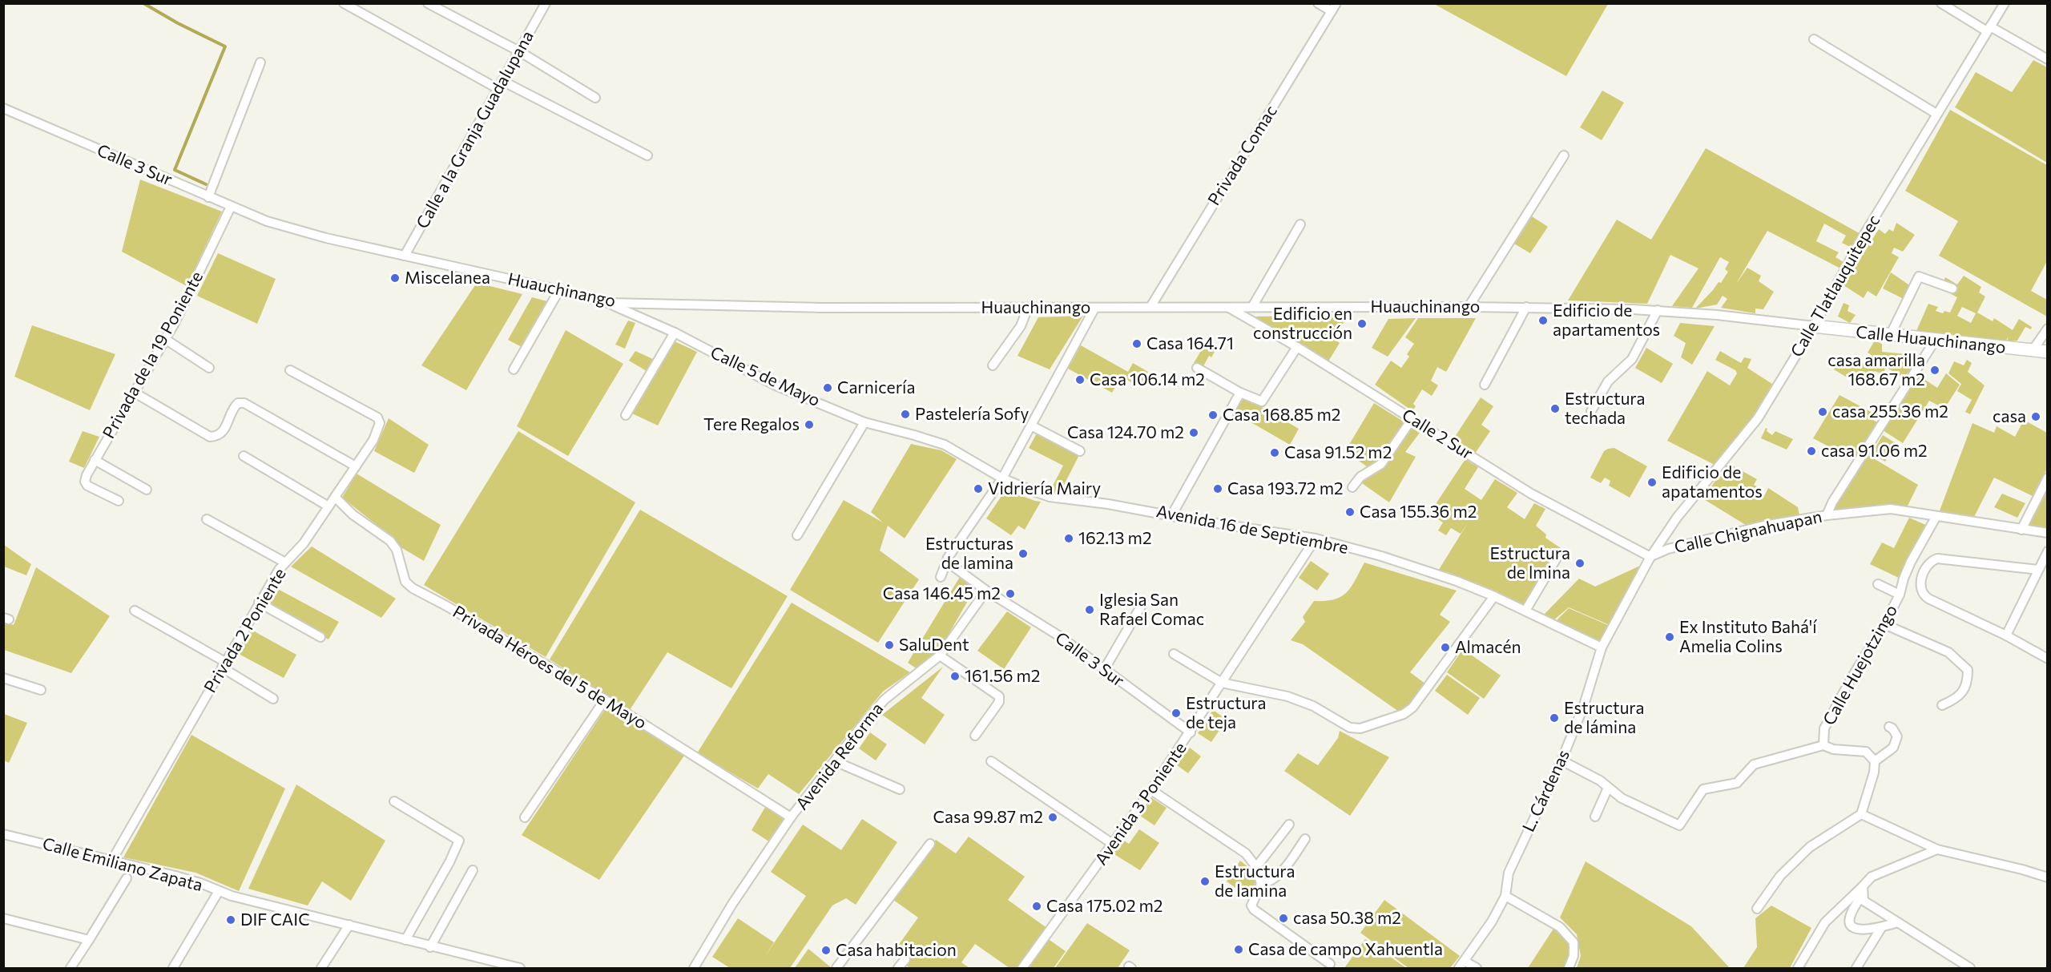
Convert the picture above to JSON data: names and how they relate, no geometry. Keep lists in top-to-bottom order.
{
  "streets": {
    "main road": ["Calle Huauchinango"],
    "street": [
      "Calle a la Granja Guadalupana",
      "Privada Comac",
      "Calle 3 Sur",
      "Calle Tlatlauquitepec",
      "Huauchinango",
      "Privada de la 19 Poniente",
      "Calle 5 de Mayo",
      "Calle 2 Sur",
      "Avenida 16 de Septiembre",
      "Calle Chignahuapan",
      "Privada 2 Poniente",
      "Calle Huejotzingo",
      "Privada Héroes del 5 de Mayo",
      "Avenida Reforma",
      "L. Cárdenas",
      "Avenida 3 Poniente",
      "Calle Emiliano Zapata"
    ]
  },
  "crossings": [
    ["Calle a la Granja Guadalupana", "Huauchinango"],
    ["Privada Comac", "Huauchinango"],
    ["Calle 3 Sur", "Huauchinango"],
    ["Calle 3 Sur", "Privada de la 19 Poniente"],
    ["Calle 3 Sur", "Avenida Reforma"],
    ["Calle 3 Sur", "Avenida 3 Poniente"],
    ["Calle Tlatlauquitepec", "Huauchinango"],
    ["Calle Tlatlauquitepec", "Calle Huauchinango"],
    ["Calle Tlatlauquitepec", "Calle 2 Sur"],
    ["Calle Tlatlauquitepec", "Calle Chignahuapan"],
    ["Calle Tlatlauquitepec", "L. Cárdenas"],
    ["Huauchinango", "Calle Huauchinango"],
    ["Huauchinango", "Calle 5 de Mayo"],
    ["Huauchinango", "Calle 2 Sur"],
    ["Calle 5 de Mayo", "Avenida 16 de Septiembre"],
    ["Calle 2 Sur", "Calle Chignahuapan"],
    ["Calle 2 Sur", "L. Cárdenas"],
    ["Avenida 16 de Septiembre", "L. Cárdenas"],
    ["Avenida 16 de Septiembre", "Avenida 3 Poniente"],
    ["Calle Chignahuapan", "Calle Huejotzingo"],
    ["Calle Chignahuapan", "L. Cárdenas"],
    ["Privada 2 Poniente", "Privada Héroes del 5 de Mayo"],
    ["Privada 2 Poniente", "Calle Emiliano Zapata"],
    ["Privada Héroes del 5 de Mayo", "Avenida Reforma"]
  ],
  "places": [
    "Miscelanea",
    "Edificio de apartamentos",
    "Edificio en construcción",
    "Casa 164.71",
    "casa amarilla 168.67 m2",
    "Casa 106.14 m2",
    "Carnicería",
    "Estructura techada",
    "casa 255.36 m2",
    "Pastelería Sofy",
    "Casa 168.85 m2",
    "casa",
    "Tere Regalos",
    "Casa 124.70 m2",
    "casa 91.06 m2",
    "Casa 91.52 m2",
    "Edificio de apatamentos",
    "Vidriería Mairy",
    "Casa 193.72 m2",
    "Casa 155.36 m2",
    "162.13 m2",
    "Estructuras de lamina",
    "Estructura de lmina",
    "Casa 146.45 m2",
    "Iglesia San Rafael Comac",
    "Ex Instituto Bahá'í Amelia Colins",
    "SaluDent",
    "Almacén",
    "161.56 m2",
    "Estructura de teja",
    "Estructura de lámina",
    "Casa 99.87 m2",
    "Estructura de lamina",
    "Casa 175.02 m2",
    "casa 50.38 m2",
    "DIF CAIC",
    "Casa de campo Xahuentla",
    "Casa habitacion"
  ]
}
